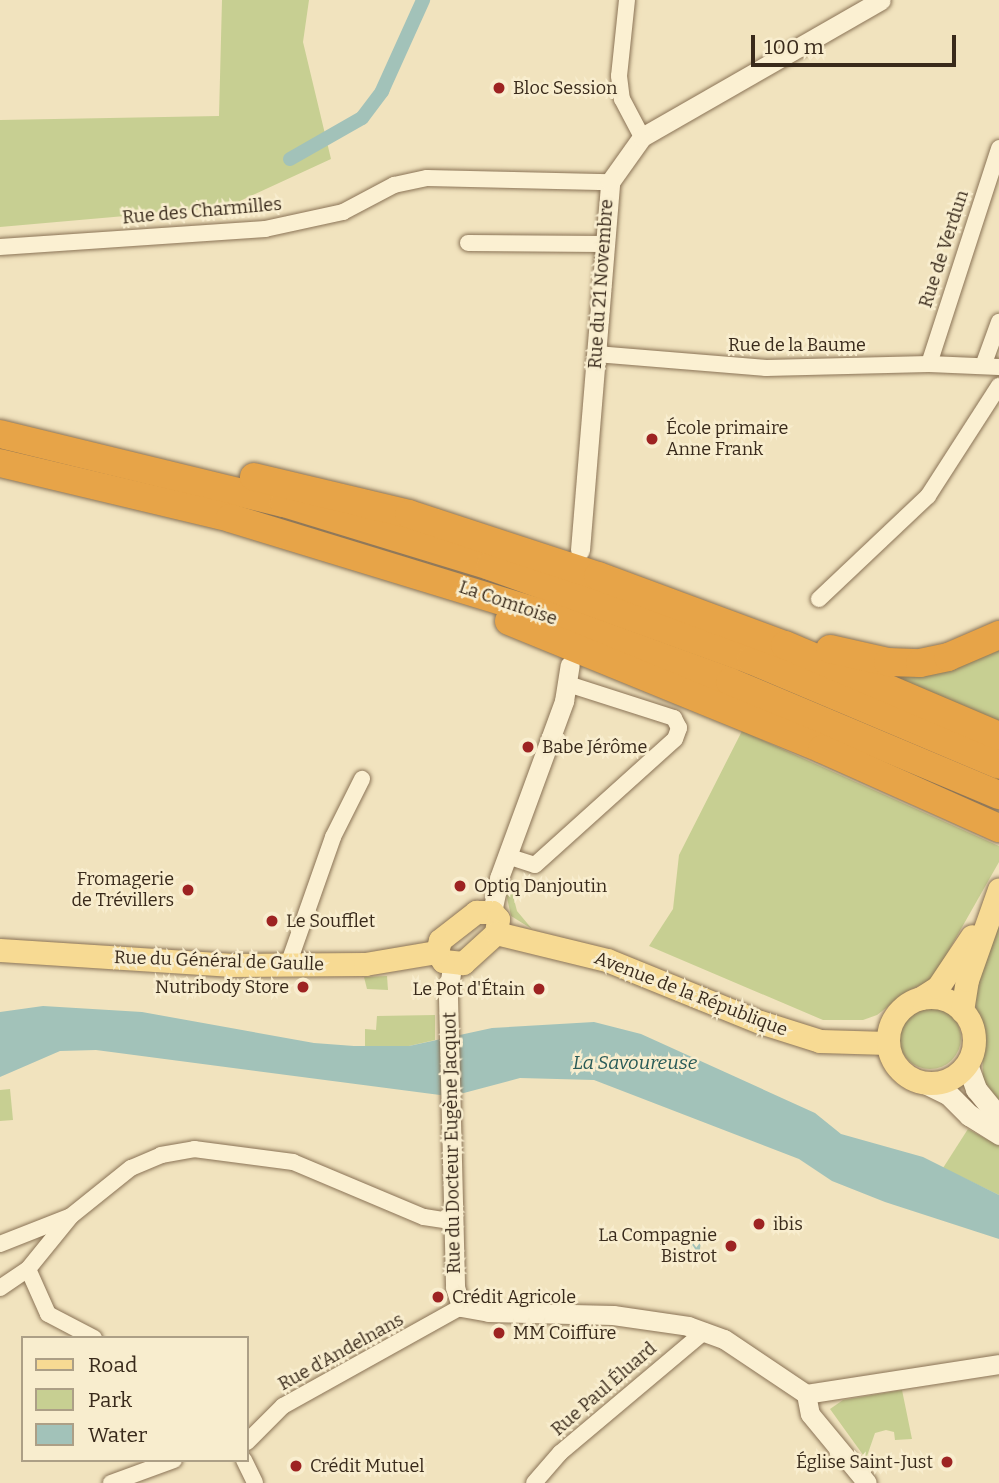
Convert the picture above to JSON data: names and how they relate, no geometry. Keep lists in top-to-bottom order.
{
  "streets": {
    "highway": ["La Comtoise"],
    "main road": ["Rue du Général de Gaulle", "Avenue de la République"],
    "street": [
      "Rue des Charmilles",
      "Rue de Verdun",
      "Rue du 21 Novembre",
      "Rue de la Baume",
      "Rue du Docteur Eugène Jacquot",
      "Rue d'Andelnans",
      "Rue Paul Éluard"
    ]
  },
  "crossings": [
    ["Rue des Charmilles", "Rue du 21 Novembre"],
    ["Rue de Verdun", "Rue de la Baume"],
    ["Rue du 21 Novembre", "Rue de la Baume"],
    ["Rue du Général de Gaulle", "Rue du Docteur Eugène Jacquot"],
    ["Rue du Docteur Eugène Jacquot", "Rue d'Andelnans"]
  ],
  "water": ["La Savoureuse"],
  "places": [
    "Bloc Session",
    "École primaire Anne Frank",
    "Babe Jérôme",
    "Optiq Danjoutin",
    "Fromagerie de Trévillers",
    "Le Soufflet",
    "Nutribody Store",
    "Le Pot d'Étain",
    "ibis",
    "La Compagnie Bistrot",
    "Crédit Agricole",
    "MM Coiffure",
    "Église Saint-Just",
    "Crédit Mutuel"
  ],
  "legend": ["Road", "Park", "Water"],
  "scale_bar": "100 m"
}
